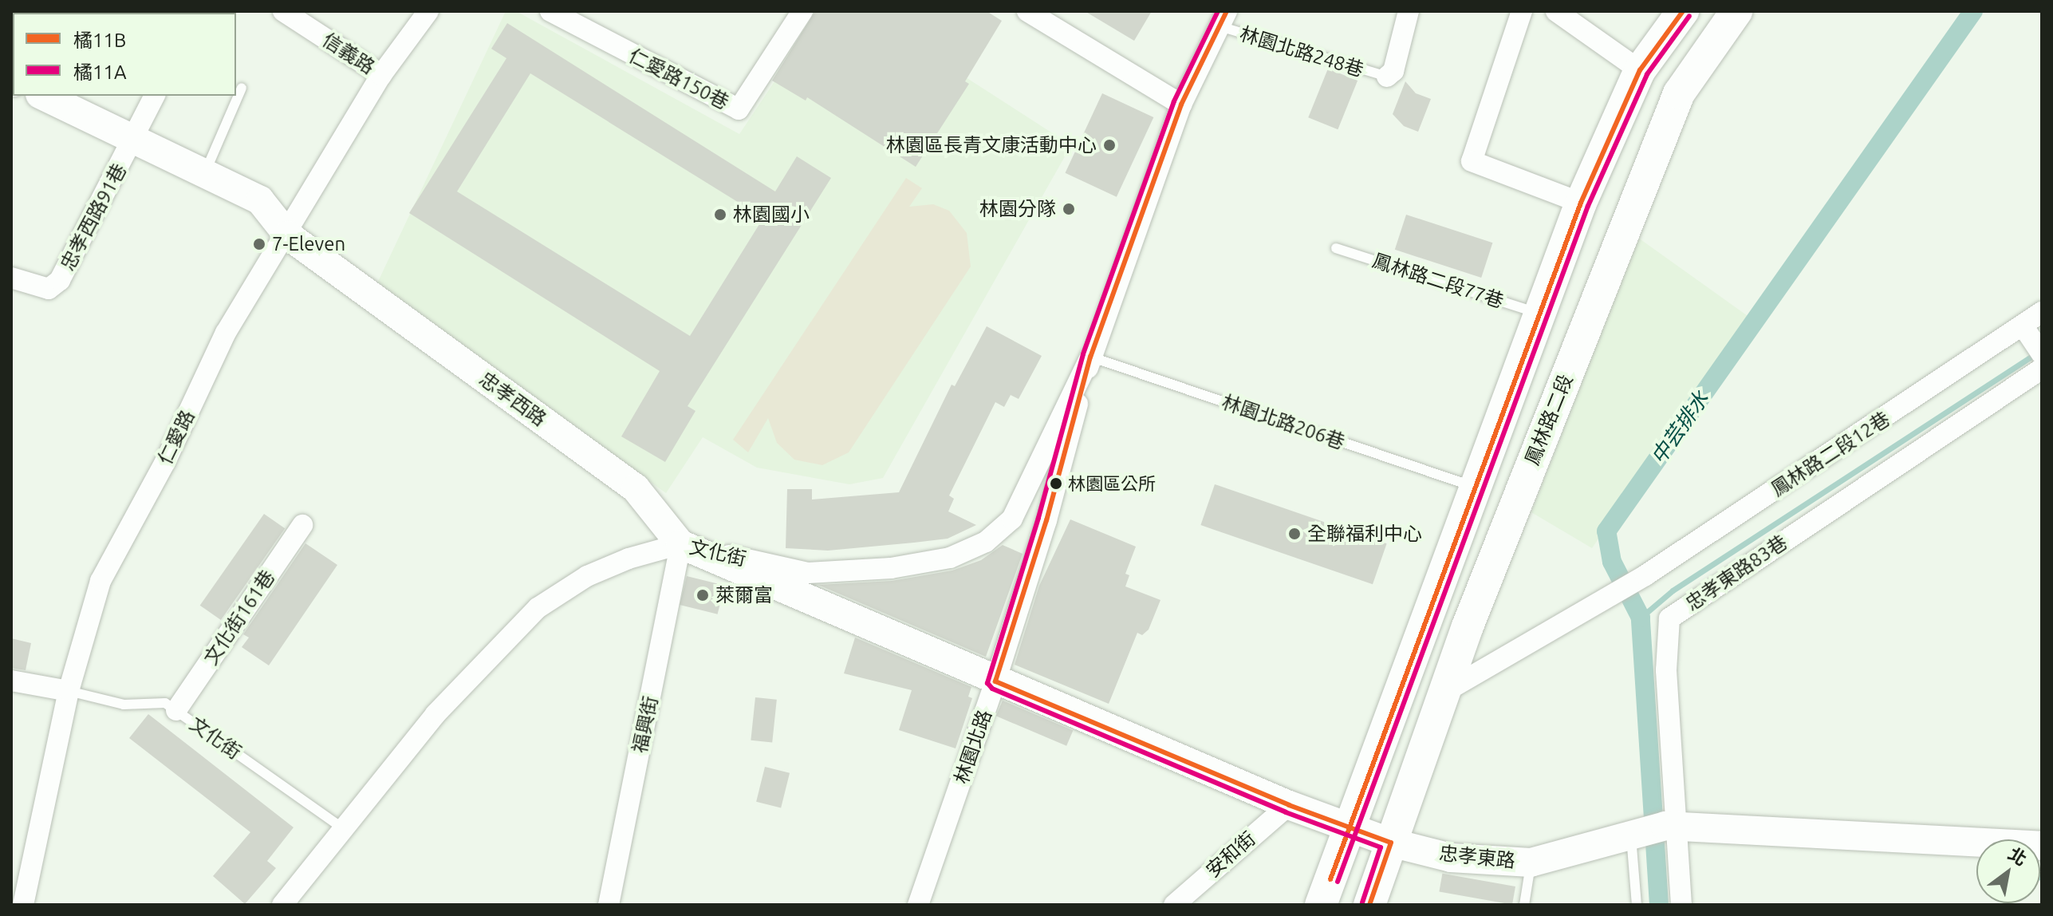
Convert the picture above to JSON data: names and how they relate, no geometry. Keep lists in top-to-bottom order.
{
  "streets": {
    "main road": ["鳳林路二段"],
    "street": [
      "信義路",
      "仁愛路150巷",
      "忠孝西路91巷",
      "忠孝西路",
      "仁愛路",
      "鳳林路二段12巷",
      "文化街",
      "忠孝東路83巷",
      "文化街161巷",
      "福興街",
      "林園北路",
      "安和街",
      "忠孝東路"
    ],
    "lane": ["林園北路248巷", "鳳林路二段77巷", "林園北路206巷"]
  },
  "crossings": [
    ["林園北路248巷", "林園北路"],
    ["信義路", "仁愛路"],
    ["忠孝西路91巷", "忠孝西路"],
    ["忠孝西路", "仁愛路"],
    ["忠孝西路", "文化街"],
    ["忠孝西路", "福興街"],
    ["忠孝西路", "林園北路"],
    ["忠孝西路", "忠孝東路"],
    ["鳳林路二段", "鳳林路二段12巷"],
    ["鳳林路二段", "忠孝東路"],
    ["林園北路206巷", "文化街"],
    ["林園北路206巷", "林園北路"],
    ["仁愛路", "文化街"],
    ["文化街", "文化街161巷"],
    ["文化街", "福興街"],
    ["文化街", "林園北路"],
    ["忠孝東路83巷", "忠孝東路"],
    ["林園北路", "忠孝東路"],
    ["安和街", "忠孝東路"]
  ],
  "water": ["中芸排水"],
  "places": [
    "林園區長青文康活動中心",
    "林園分隊",
    "林園國小",
    "7-Eleven",
    "林園區公所",
    "全聯福利中心",
    "萊爾富"
  ],
  "lines": ["transit line 橘11B", "transit line 橘11A"],
  "legend": ["橘11B", "橘11A"],
  "north": "top right"
}
